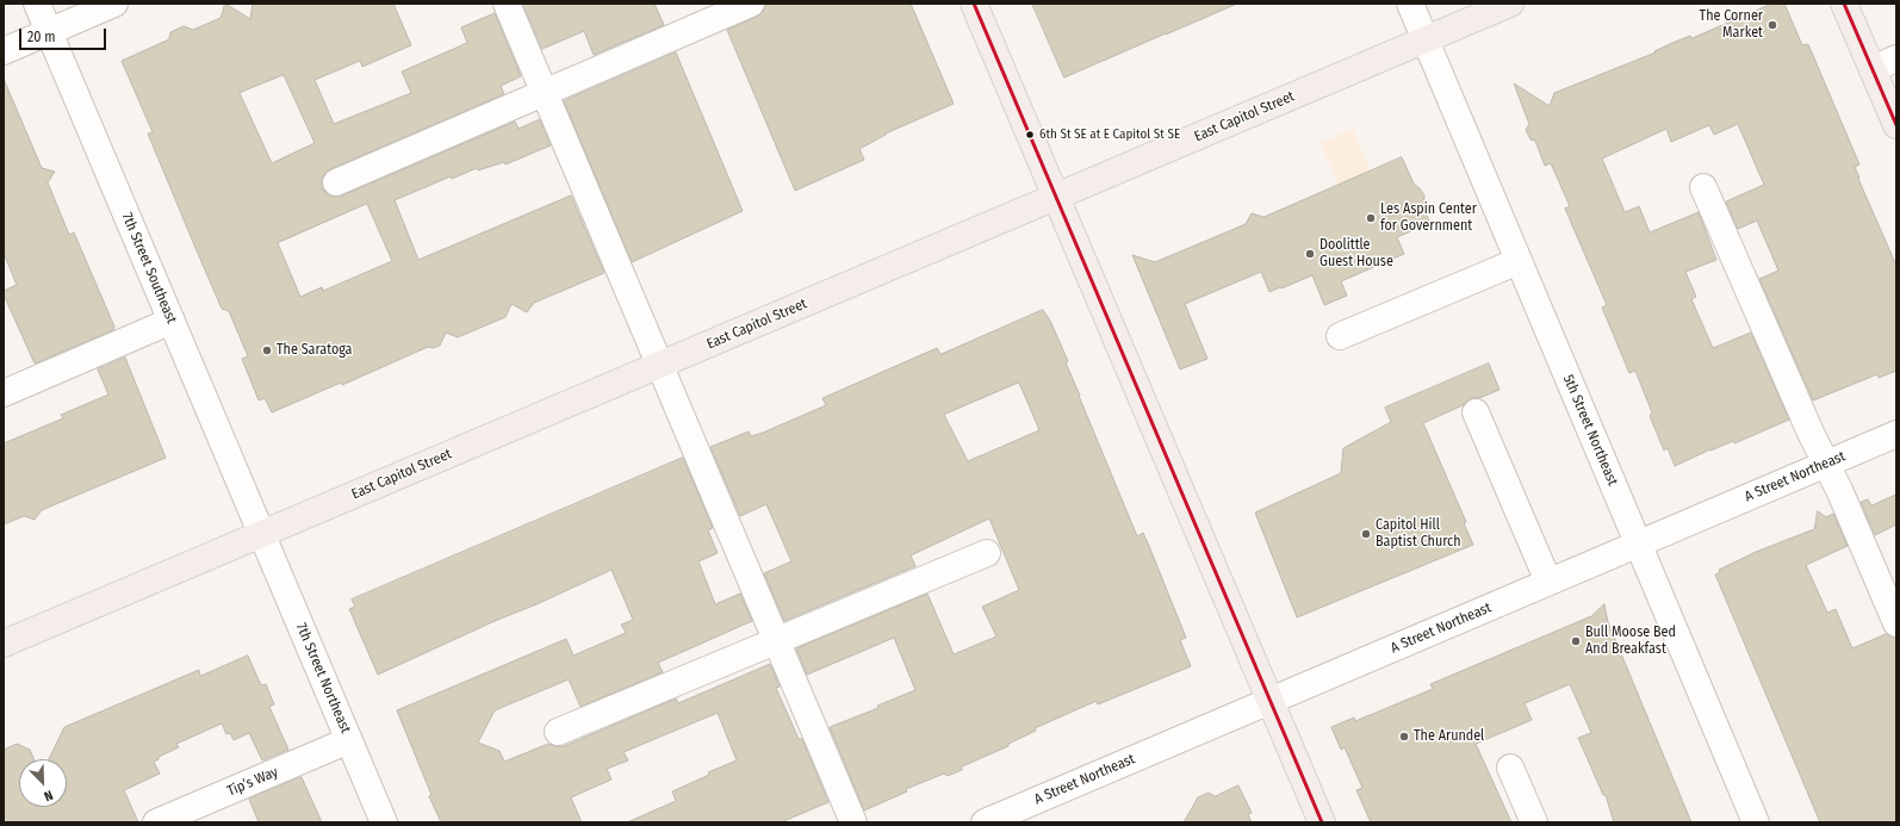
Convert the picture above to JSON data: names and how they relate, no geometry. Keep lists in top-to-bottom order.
{
  "streets": {
    "main road": ["East Capitol Street"],
    "street": [
      "7th Street Southeast",
      "5th Street Northeast",
      "A Street Northeast",
      "7th Street Northeast",
      "Tip’s Way"
    ]
  },
  "crossings": [
    ["East Capitol Street", "7th Street Southeast"],
    ["East Capitol Street", "5th Street Northeast"],
    ["East Capitol Street", "7th Street Northeast"],
    ["7th Street Southeast", "7th Street Northeast"],
    ["5th Street Northeast", "A Street Northeast"],
    ["7th Street Northeast", "Tip’s Way"]
  ],
  "places": [
    "The Corner Market",
    "6th St SE at E Capitol St SE",
    "Les Aspin Center for Government",
    "Doolittle Guest House",
    "The Saratoga",
    "Capitol Hill Baptist Church",
    "Bull Moose Bed And Breakfast",
    "The Arundel"
  ],
  "scale_bar": "20 m",
  "north": "bottom right"
}
